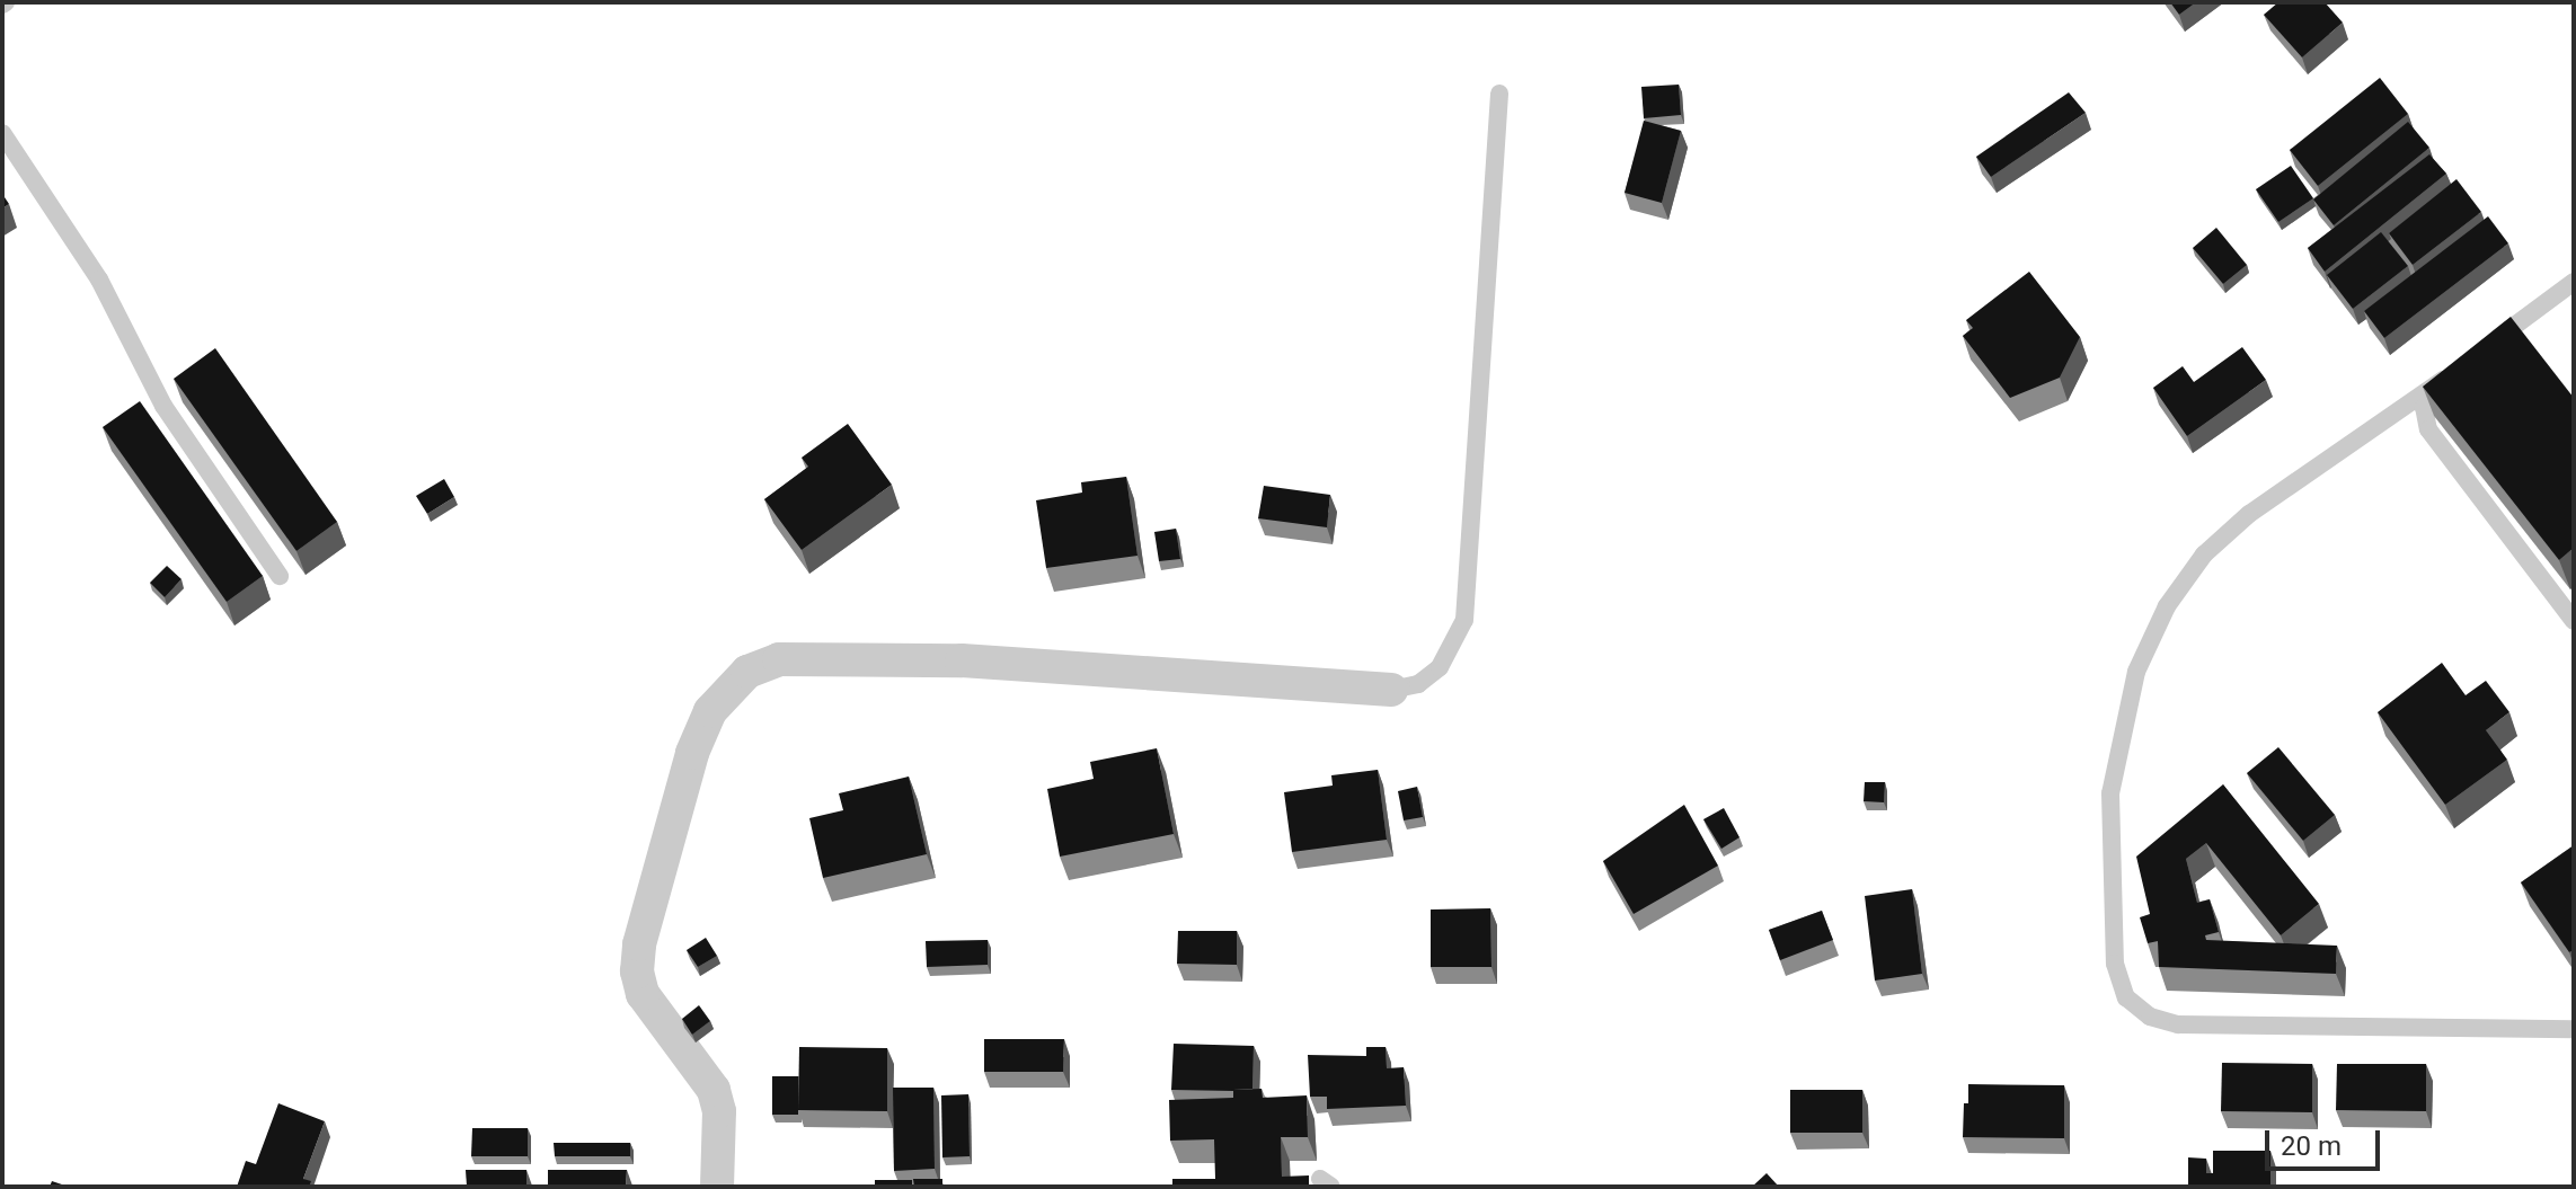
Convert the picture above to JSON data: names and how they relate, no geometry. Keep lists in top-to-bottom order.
{
  "scale_bar": "20 m"
}
